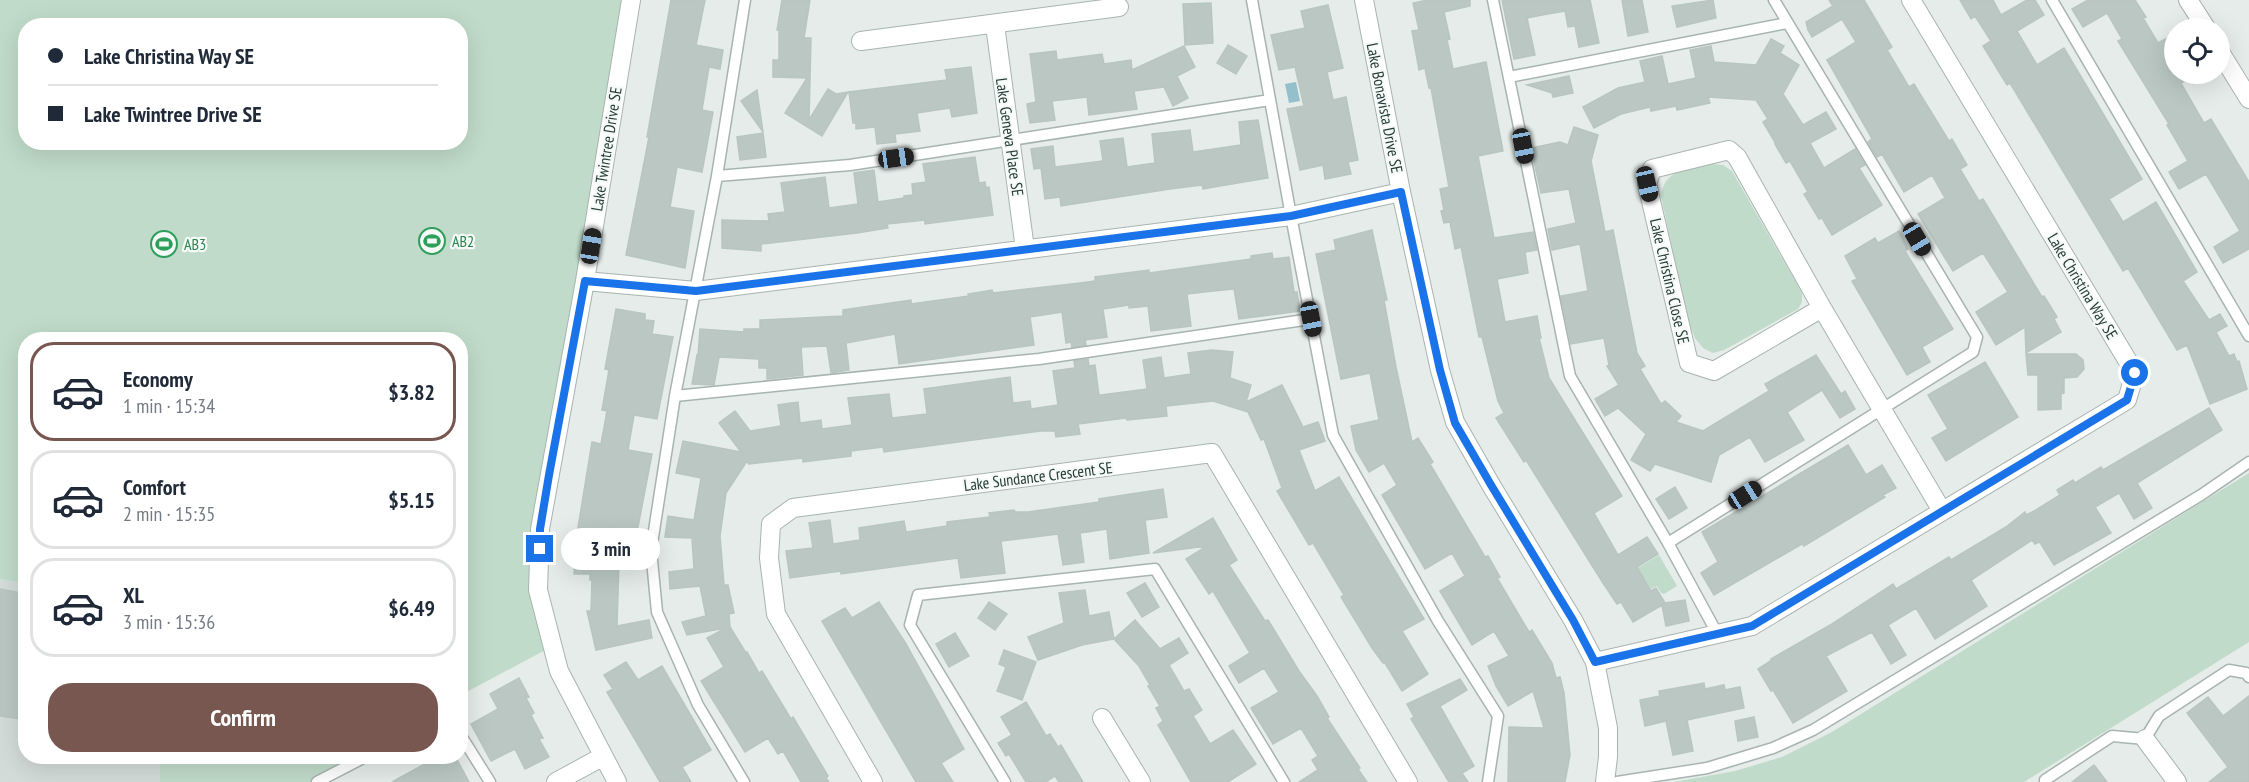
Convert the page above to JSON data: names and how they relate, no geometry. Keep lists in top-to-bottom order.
{
  "streets": {
    "street": [
      "Lake Bonavista Drive SE",
      "Lake Geneva Place SE",
      "Lake Twintree Drive SE",
      "Lake Christina Close SE",
      "Lake Christina Way SE",
      "Lake Sundance Crescent SE"
    ]
  },
  "crossings": [
    ["Lake Bonavista Drive SE", "Lake Christina Way SE"],
    ["Lake Christina Close SE", "Lake Christina Way SE"]
  ],
  "places": {
    "sports": ["AB2", "AB3"]
  },
  "page": {
    "banner": ["Lake Christina Way SE", "Lake Twintree Drive SE"],
    "list": [
      {
        "name": "Economy",
        "note": "1 min · 15:34",
        "value": "$3.82"
      },
      {
        "name": "Comfort",
        "note": "2 min · 15:35",
        "value": "$5.15"
      },
      {
        "name": "XL",
        "note": "3 min · 15:36",
        "value": "$6.49"
      }
    ],
    "bubble": "3 min",
    "buttons": "Confirm"
  }
}
